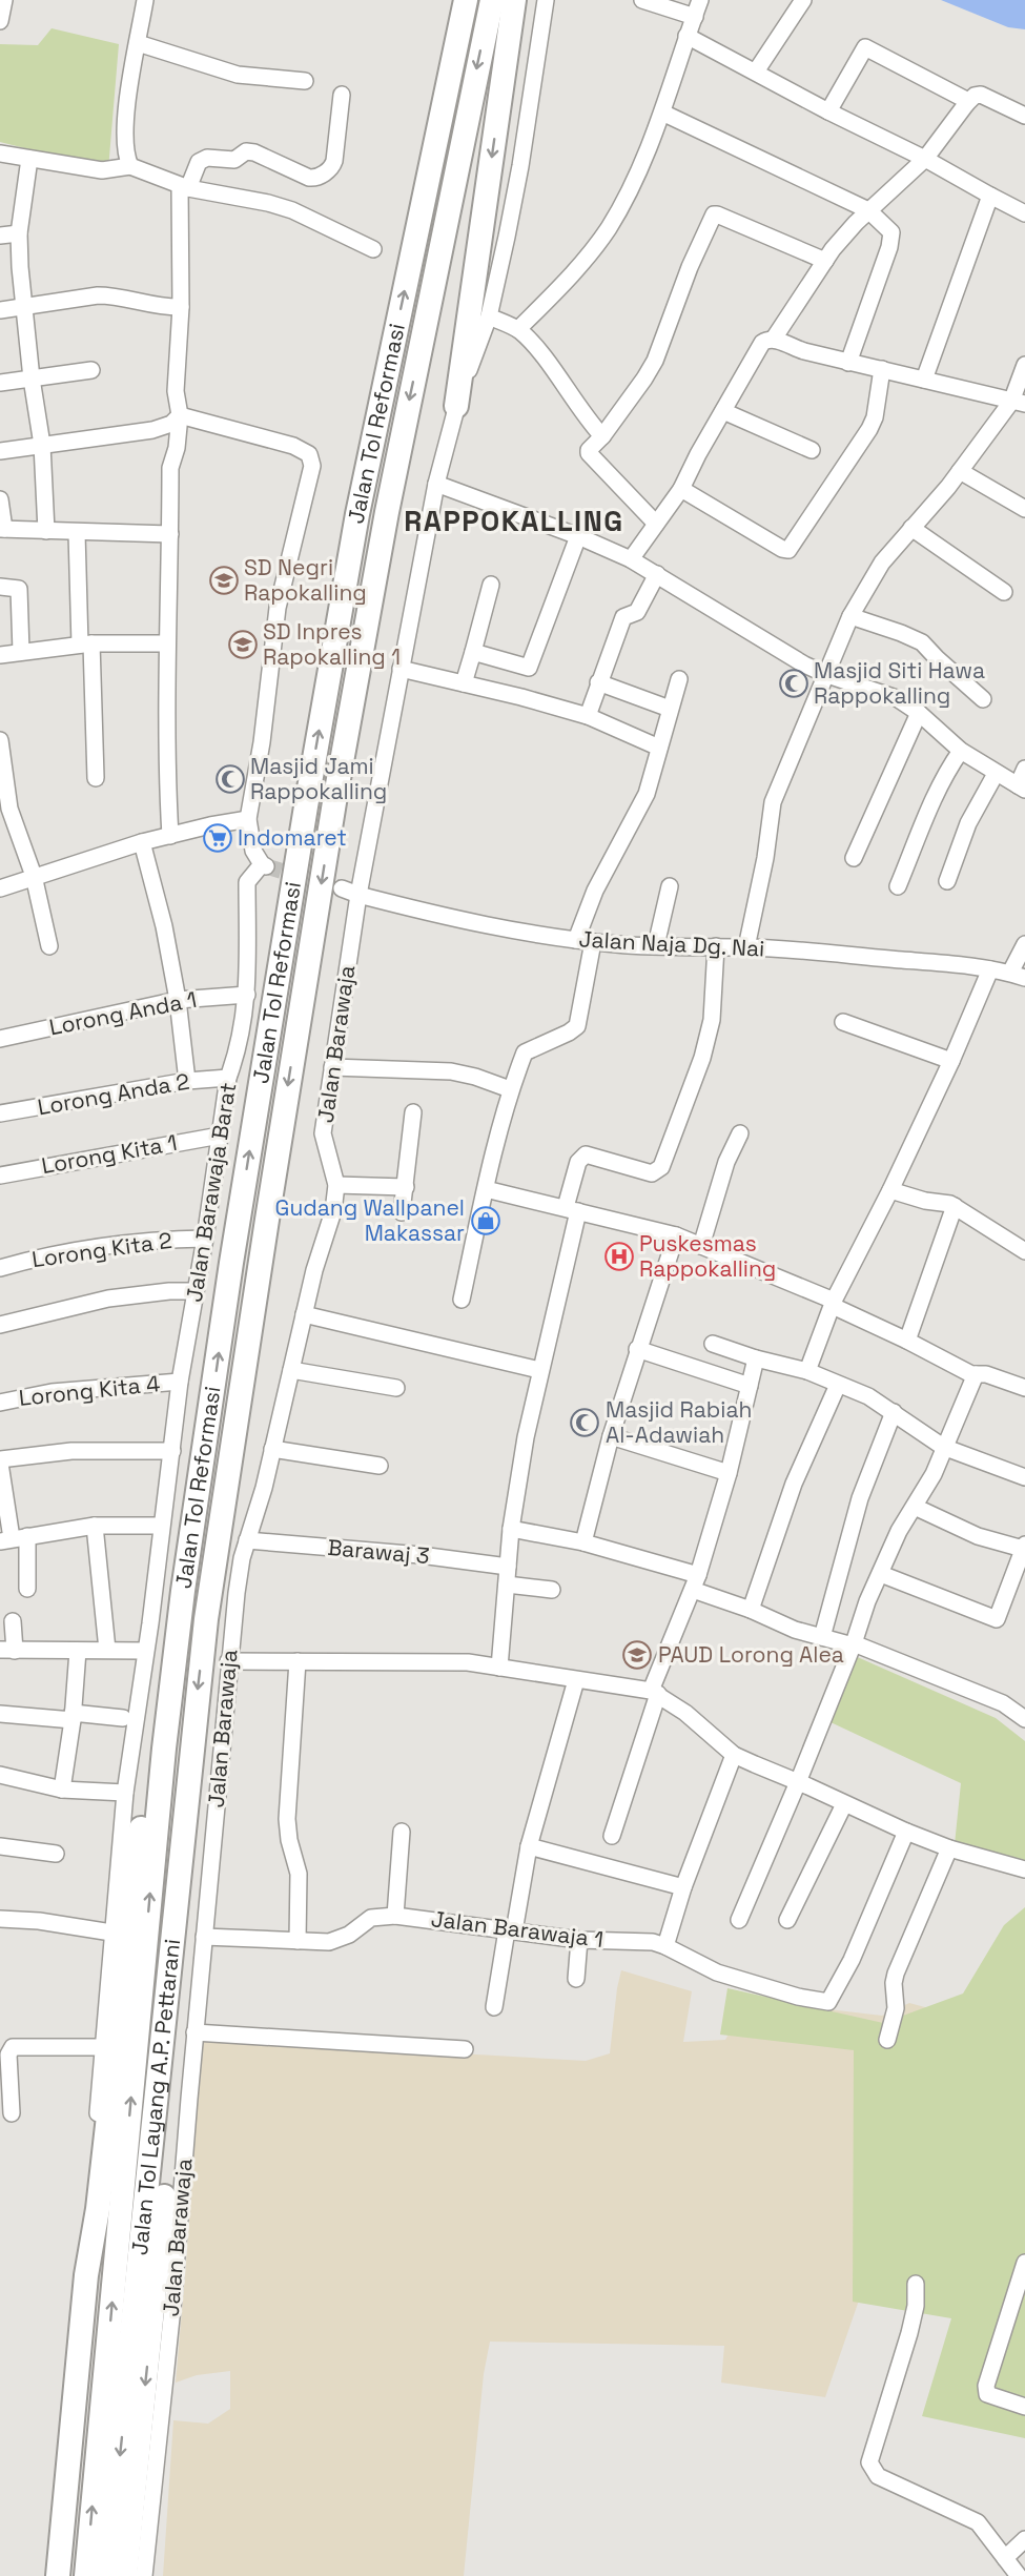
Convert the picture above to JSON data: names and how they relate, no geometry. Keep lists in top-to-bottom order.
{
  "streets": {
    "highway": ["Jalan Tol Reformasi", "Jalan Tol Layang A.P. Pettarani"],
    "street": [
      "Jalan Naja Dg. Nai",
      "Lorong Anda 1",
      "Jalan Barawaja",
      "Lorong Anda 2",
      "Lorong Kita 1",
      "Jalan Barawaja Barat",
      "Lorong Kita 2",
      "Lorong Kita 4",
      "Barawaj 3",
      "Jalan Barawaja 1"
    ]
  },
  "crossings": [
    ["Jalan Tol Reformasi", "Jalan Tol Layang A.P. Pettarani"],
    ["Jalan Naja Dg. Nai", "Jalan Barawaja"],
    ["Lorong Anda 1", "Jalan Barawaja Barat"],
    ["Jalan Barawaja", "Barawaj 3"],
    ["Jalan Barawaja", "Jalan Barawaja 1"],
    ["Lorong Anda 2", "Jalan Barawaja Barat"],
    ["Lorong Kita 1", "Jalan Barawaja Barat"],
    ["Jalan Barawaja Barat", "Lorong Kita 2"],
    ["Jalan Barawaja Barat", "Lorong Kita 4"]
  ],
  "districts": ["RAPPOKALLING"],
  "places": {
    "school or university": ["SD Negri Rapokalling", "SD Inpres Rapokalling 1", "PAUD Lorong Alea"],
    "mosque": ["Masjid Siti Hawa Rappokalling", "Masjid Jami Rappokalling", "Masjid Rabiah Al-Adawiah"],
    "supermarket": ["Indomaret"],
    "shop": ["Gudang Wallpanel Makassar"],
    "hospital": ["Puskesmas Rappokalling"]
  }
}
